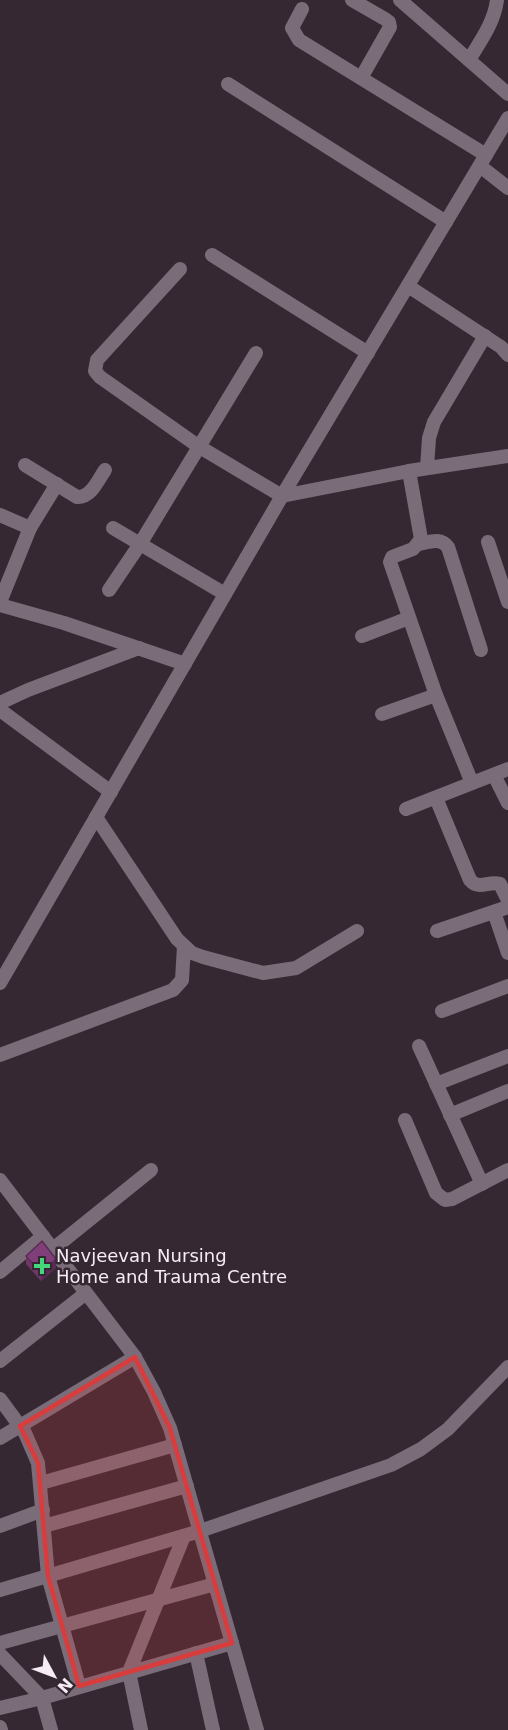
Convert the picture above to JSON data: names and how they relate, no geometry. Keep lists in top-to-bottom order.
{
  "places": {
    "health": ["Navjeevan Nursing Home and Trauma Centre"]
  },
  "north": "bottom right"
}
